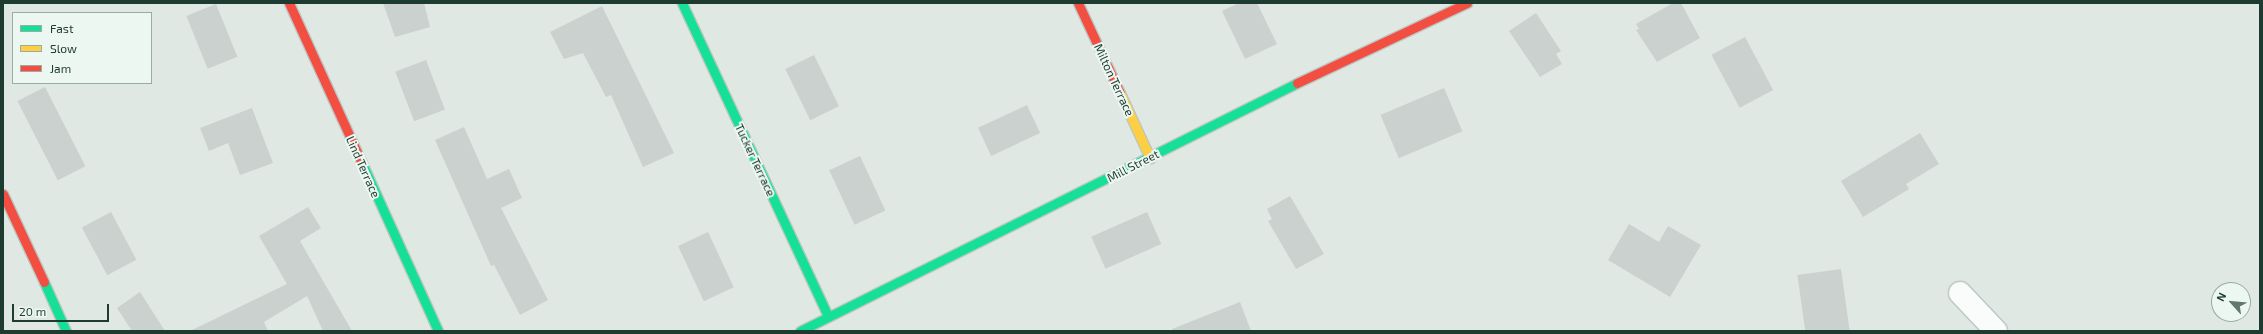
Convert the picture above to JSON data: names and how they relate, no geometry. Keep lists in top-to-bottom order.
{
  "streets": {
    "street": [
      "Milton Terrace",
      "Tucker Terrace",
      "Mill Street",
      "Lind Terrace"
    ]
  },
  "crossings": [
    ["Milton Terrace", "Mill Street"],
    ["Tucker Terrace", "Mill Street"]
  ],
  "legend": ["Fast", "Slow", "Jam"],
  "scale_bar": "20 m",
  "north": "top left"
}
